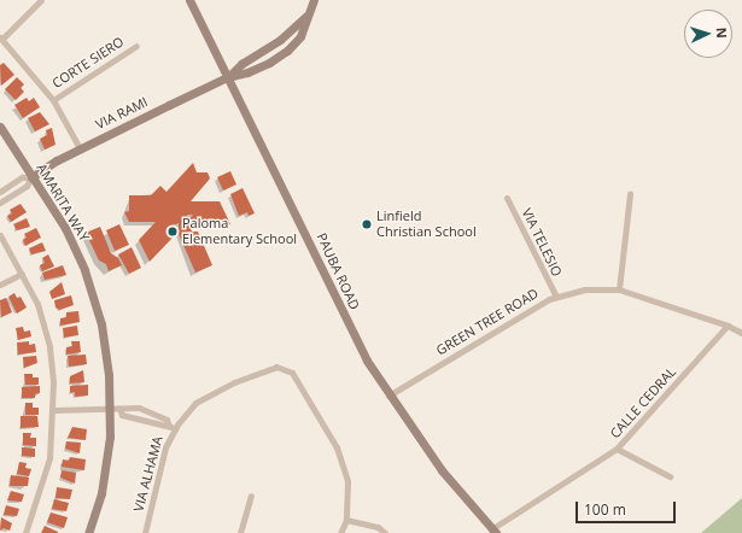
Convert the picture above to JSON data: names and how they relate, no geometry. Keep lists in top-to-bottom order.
{
  "streets": {
    "street": [
      "CORTE SIERO",
      "VIA RAMI",
      "AMARITA WAY",
      "VIA TELESIO",
      "PAUBA ROAD",
      "GREEN TREE ROAD",
      "CALLE CEDRAL",
      "VIA ALHAMA"
    ]
  },
  "crossings": [
    ["VIA RAMI", "AMARITA WAY"],
    ["VIA RAMI", "PAUBA ROAD"],
    ["VIA TELESIO", "GREEN TREE ROAD"],
    ["PAUBA ROAD", "GREEN TREE ROAD"],
    ["PAUBA ROAD", "CALLE CEDRAL"],
    ["GREEN TREE ROAD", "CALLE CEDRAL"]
  ],
  "places": ["Linfield Christian School", "Paloma Elementary School"],
  "scale_bar": "100 m",
  "north": "right"
}
